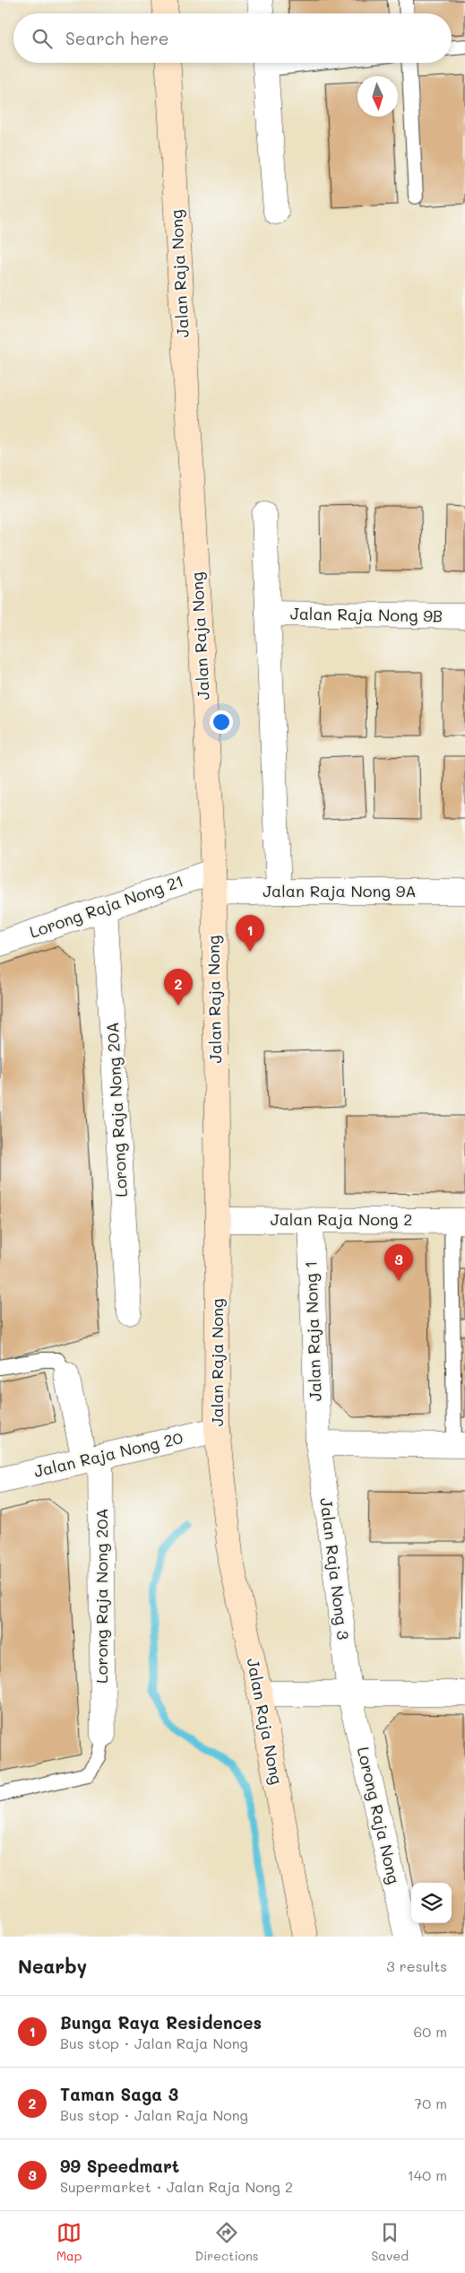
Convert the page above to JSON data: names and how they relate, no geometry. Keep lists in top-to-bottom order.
{
  "streets": {
    "main road": ["Jalan Raja Nong"],
    "street": [
      "Jalan Raja Nong 9B",
      "Jalan Raja Nong 9A",
      "Lorong Raja Nong 21",
      "Lorong Raja Nong 20A",
      "Jalan Raja Nong 2",
      "Jalan Raja Nong 1",
      "Jalan Raja Nong 20",
      "Jalan Raja Nong 3",
      "Lorong Raja Nong"
    ]
  },
  "crossings": [
    ["Jalan Raja Nong", "Jalan Raja Nong 9A"],
    ["Jalan Raja Nong", "Lorong Raja Nong 21"],
    ["Jalan Raja Nong", "Jalan Raja Nong 2"],
    ["Jalan Raja Nong", "Jalan Raja Nong 20"],
    ["Jalan Raja Nong 9A", "Lorong Raja Nong 21"],
    ["Lorong Raja Nong 21", "Lorong Raja Nong 20A"],
    ["Lorong Raja Nong 20A", "Jalan Raja Nong 20"],
    ["Jalan Raja Nong 2", "Jalan Raja Nong 1"],
    ["Jalan Raja Nong 1", "Jalan Raja Nong 3"],
    ["Jalan Raja Nong 3", "Lorong Raja Nong"]
  ],
  "north": "bottom",
  "page": {
    "search": "Search here",
    "pins": ["1", "2", "3"],
    "heading": ["Nearby", "3 results"],
    "list": [
      {
        "mark": "1",
        "name": "Bunga Raya Residences",
        "note": "Bus stop · Jalan Raja Nong",
        "value": "60 m"
      },
      {
        "mark": "2",
        "name": "Taman Saga 3",
        "note": "Bus stop · Jalan Raja Nong",
        "value": "70 m"
      },
      {
        "mark": "3",
        "name": "99 Speedmart",
        "note": "Supermarket · Jalan Raja Nong 2",
        "value": "140 m"
      }
    ],
    "nav": ["Map", "Directions", "Saved"]
  }
}
